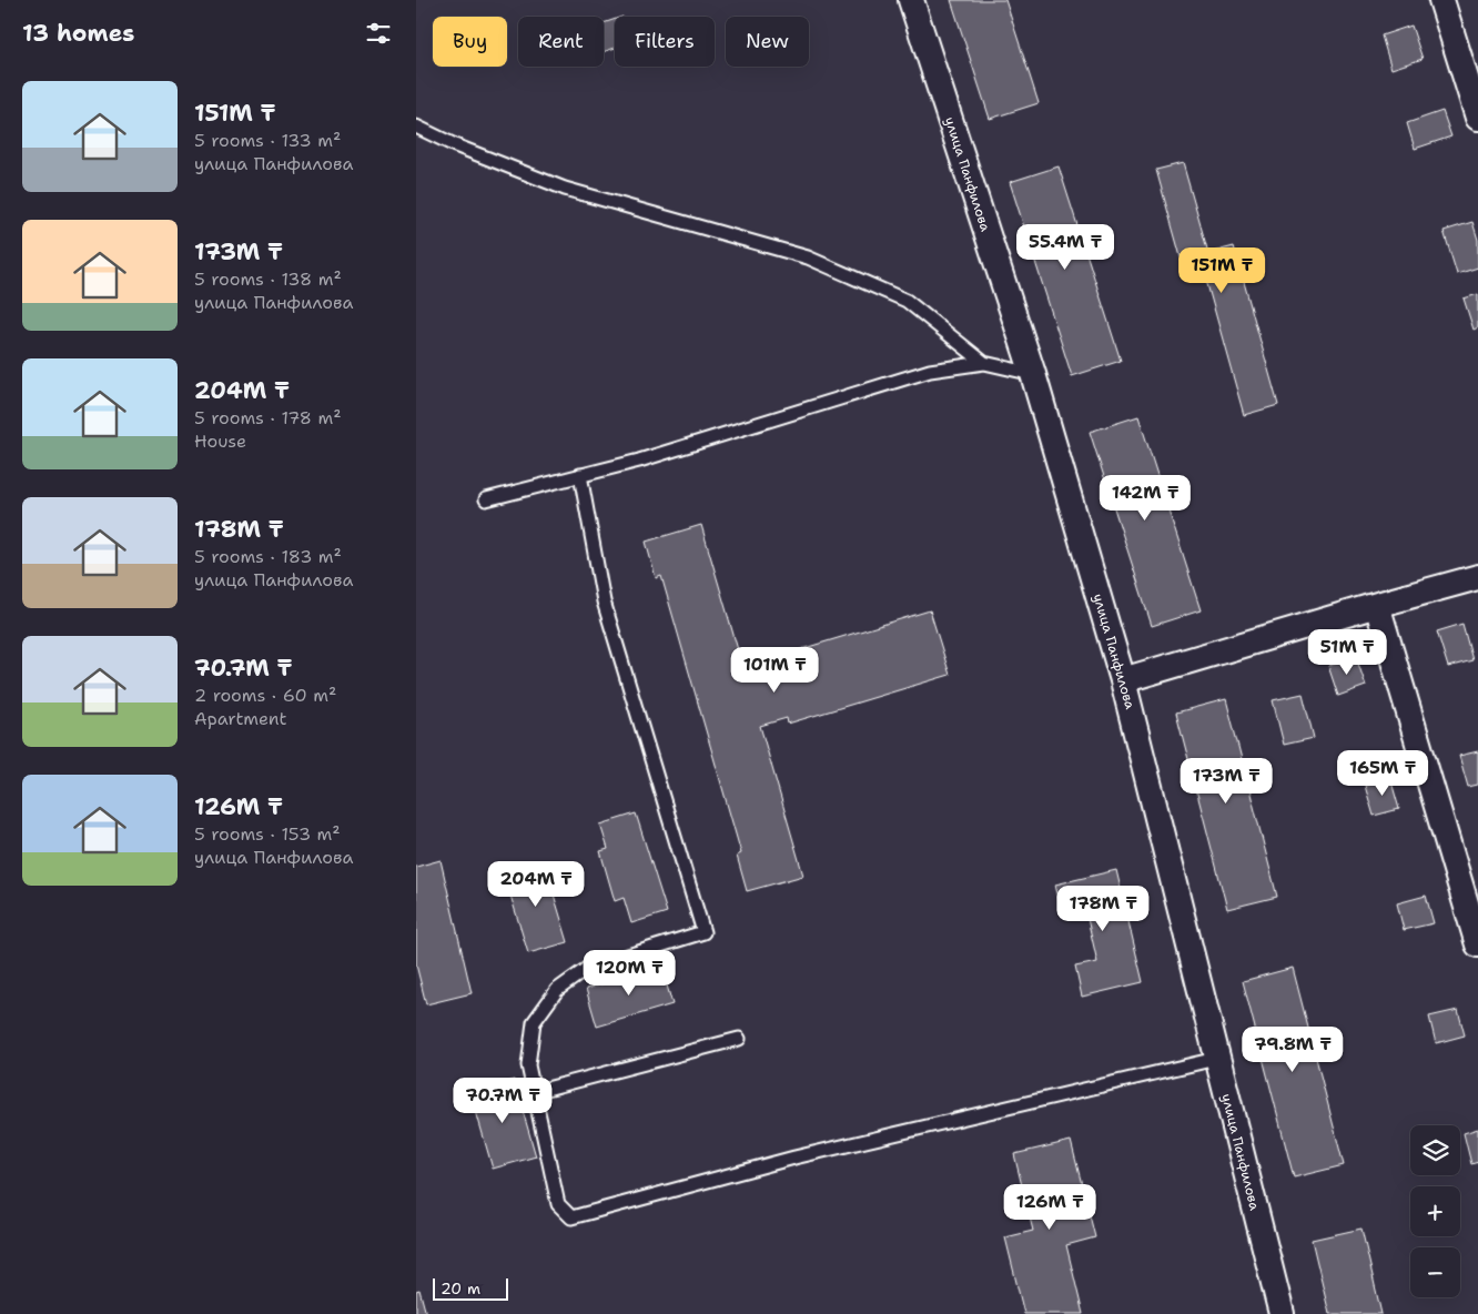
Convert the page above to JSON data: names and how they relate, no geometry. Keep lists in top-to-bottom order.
{
  "streets": {
    "street": ["улица Панфилова"]
  },
  "scale_bar": "20 m",
  "page": {
    "heading": "13 homes",
    "chip": [
      "Buy",
      "Rent",
      "Filters",
      "New"
    ],
    "list": [
      {
        "name": "151M ₸",
        "note": "5 rooms · 133 m² · улица Панфилова"
      },
      {
        "name": "173M ₸",
        "note": "5 rooms · 138 m² · улица Панфилова"
      },
      {
        "name": "204M ₸",
        "note": "5 rooms · 178 m² · House"
      },
      {
        "name": "178M ₸",
        "note": "5 rooms · 183 m² · улица Панфилова"
      },
      {
        "name": "70.7M ₸",
        "note": "2 rooms · 60 m² · Apartment"
      },
      {
        "name": "126M ₸",
        "note": "5 rooms · 153 m² · улица Панфилова"
      }
    ],
    "price": [
      "55.4M ₸",
      "151M ₸",
      "142M ₸",
      "51M ₸",
      "101M ₸",
      "165M ₸",
      "173M ₸",
      "204M ₸",
      "178M ₸",
      "120M ₸",
      "79.8M ₸",
      "70.7M ₸",
      "126M ₸"
    ],
    "map_buttons": ["+", "−"],
    "scale": "20 m"
  }
}
